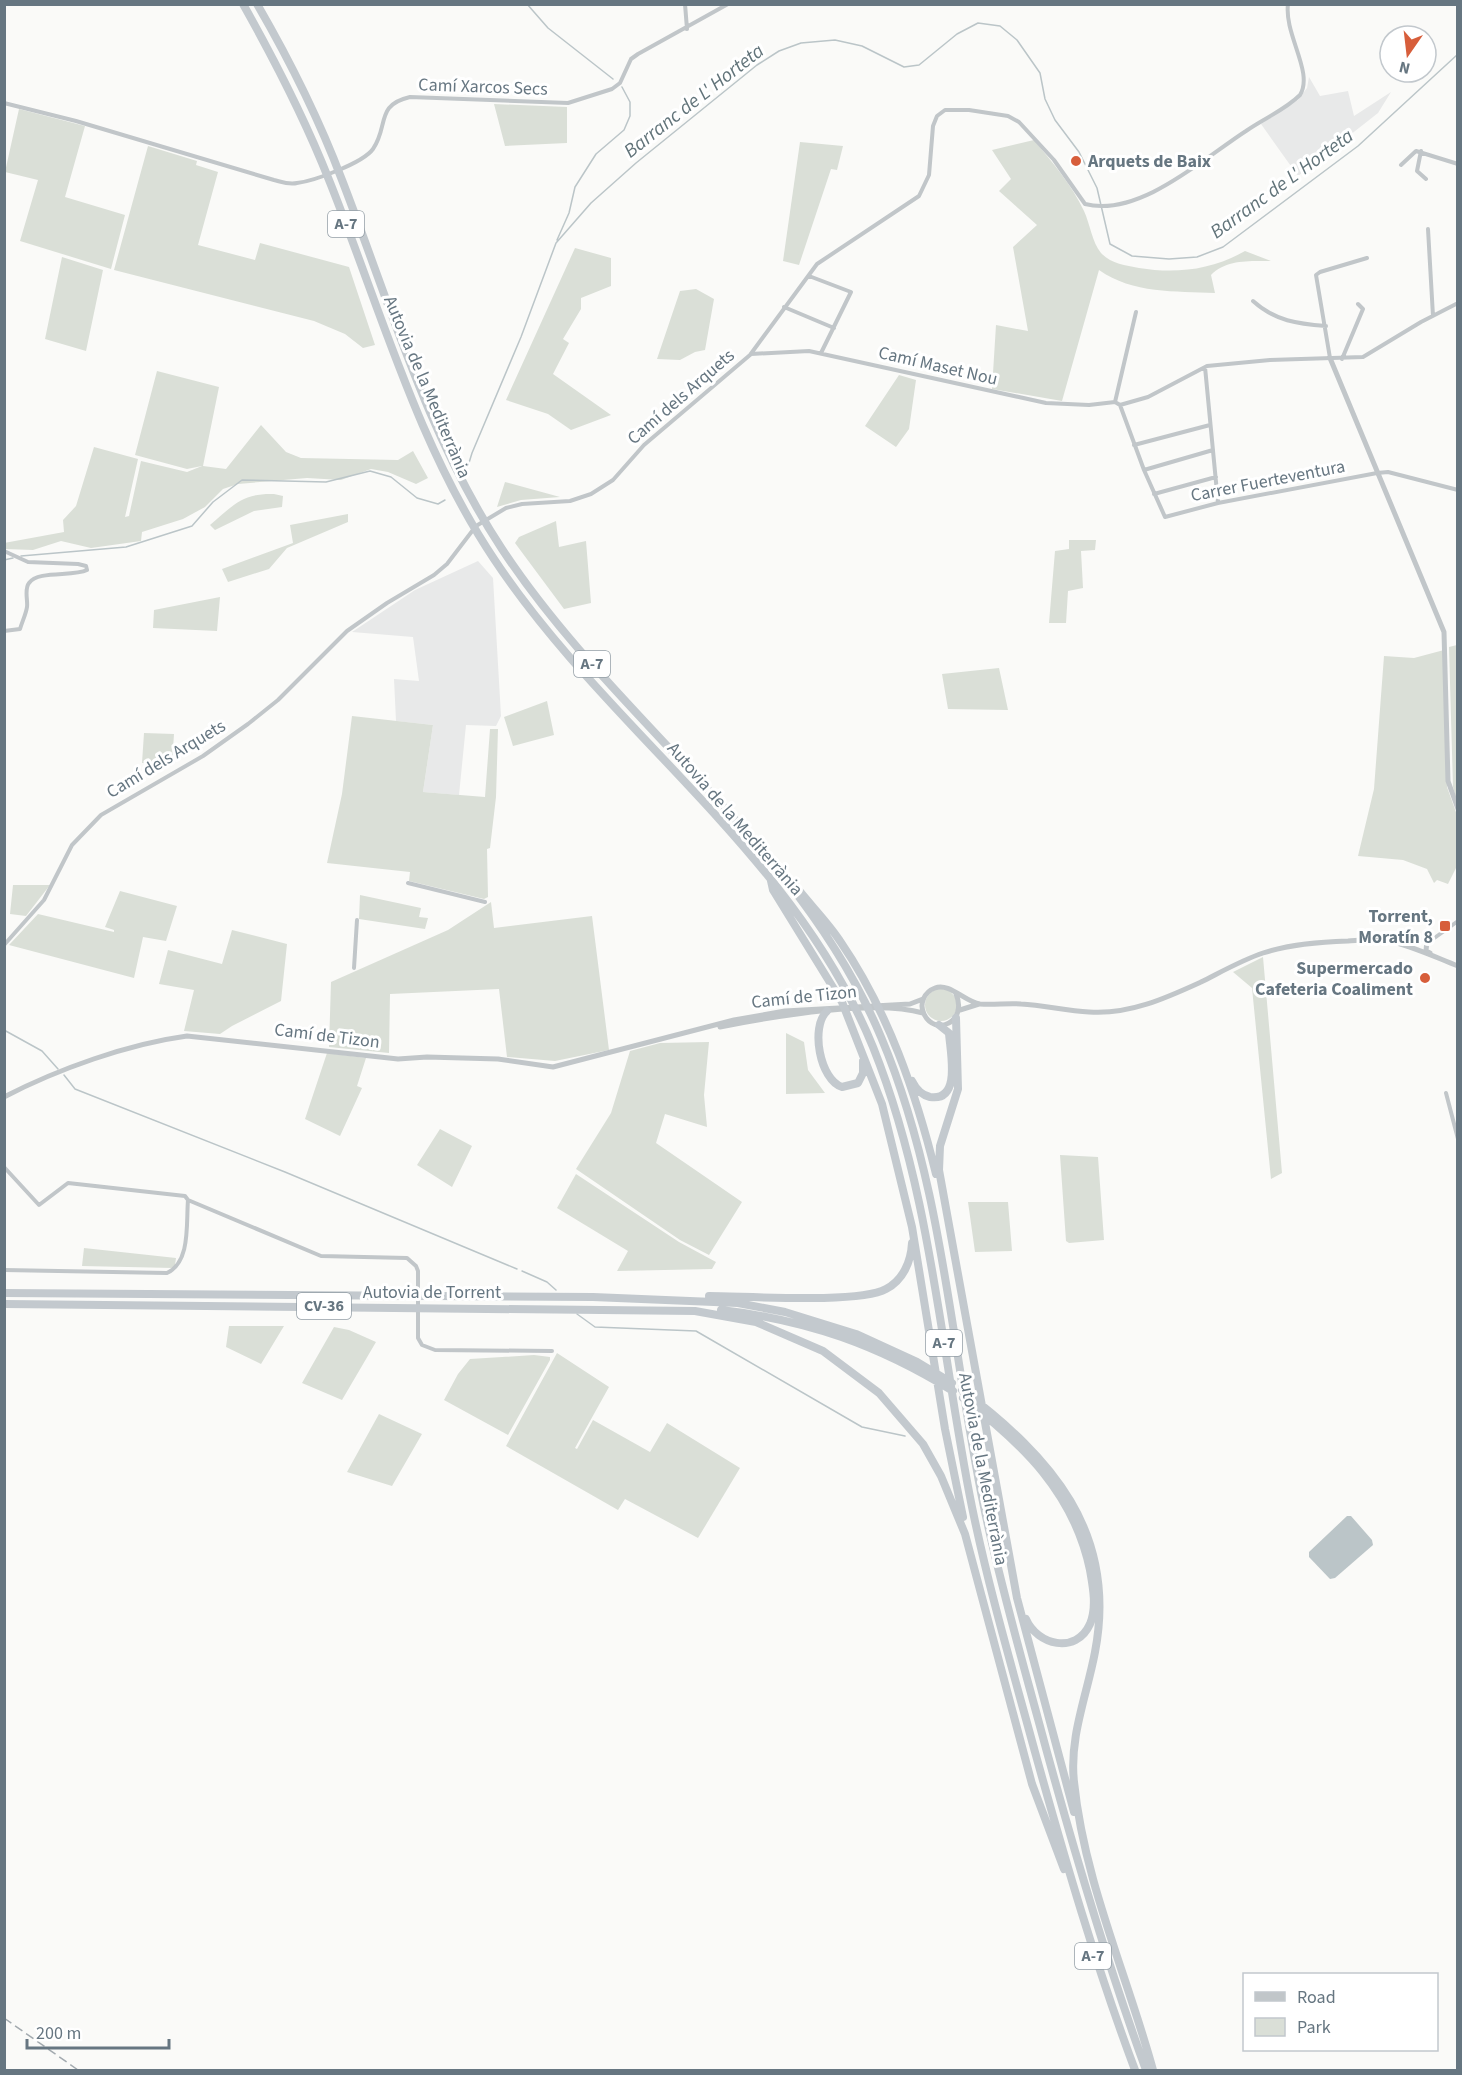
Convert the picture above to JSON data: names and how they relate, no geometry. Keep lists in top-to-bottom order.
{
  "streets": {
    "highway": [
      "A-7",
      "Autovia de la Mediterrània",
      "Autovia de Torrent",
      "CV-36"
    ],
    "street": [
      "Camí Xarcos Secs",
      "Camí Maset Nou",
      "Camí dels Arquets",
      "Carrer Fuerteventura",
      "Camí de Tizon"
    ]
  },
  "crossings": [
    ["Camí Maset Nou", "Camí dels Arquets"]
  ],
  "water": ["Barranc de L' Horteta"],
  "places": {
    "other": ["Arquets de Baix", "Supermercado Cafeteria Coaliment"],
    "transit": ["Torrent, Moratín 8"]
  },
  "legend": ["Road", "Park"],
  "scale_bar": "200 m",
  "north": "bottom"
}
